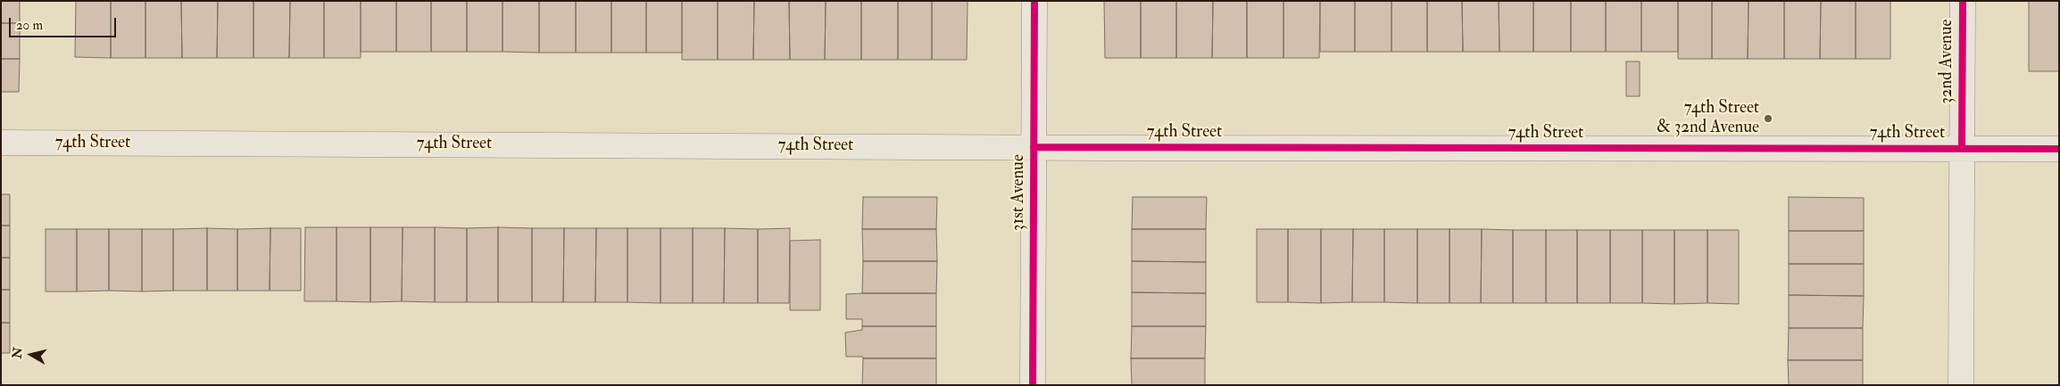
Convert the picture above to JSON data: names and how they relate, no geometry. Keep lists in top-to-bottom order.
{
  "streets": {
    "street": ["32nd Avenue", "74th Street", "31st Avenue"]
  },
  "crossings": [
    ["32nd Avenue", "74th Street"],
    ["74th Street", "31st Avenue"]
  ],
  "places": ["74th Street & 32nd Avenue"],
  "scale_bar": "20 m",
  "north": "left"
}
